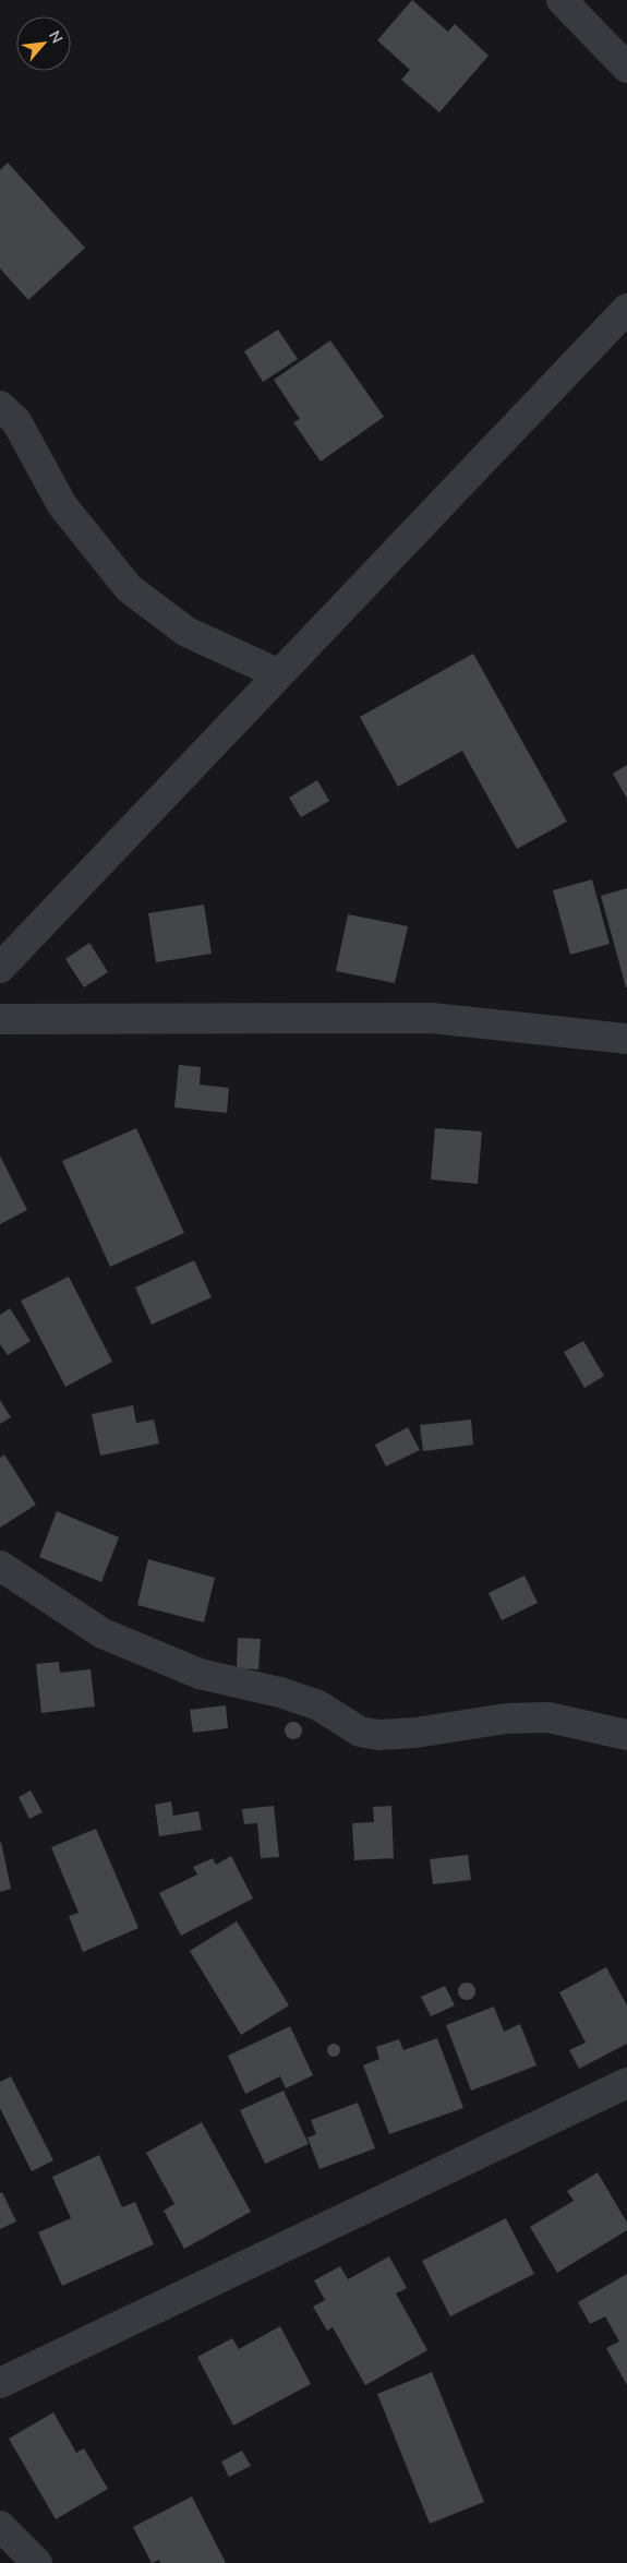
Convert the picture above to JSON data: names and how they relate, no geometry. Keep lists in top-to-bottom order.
{
  "north": "top right"
}
